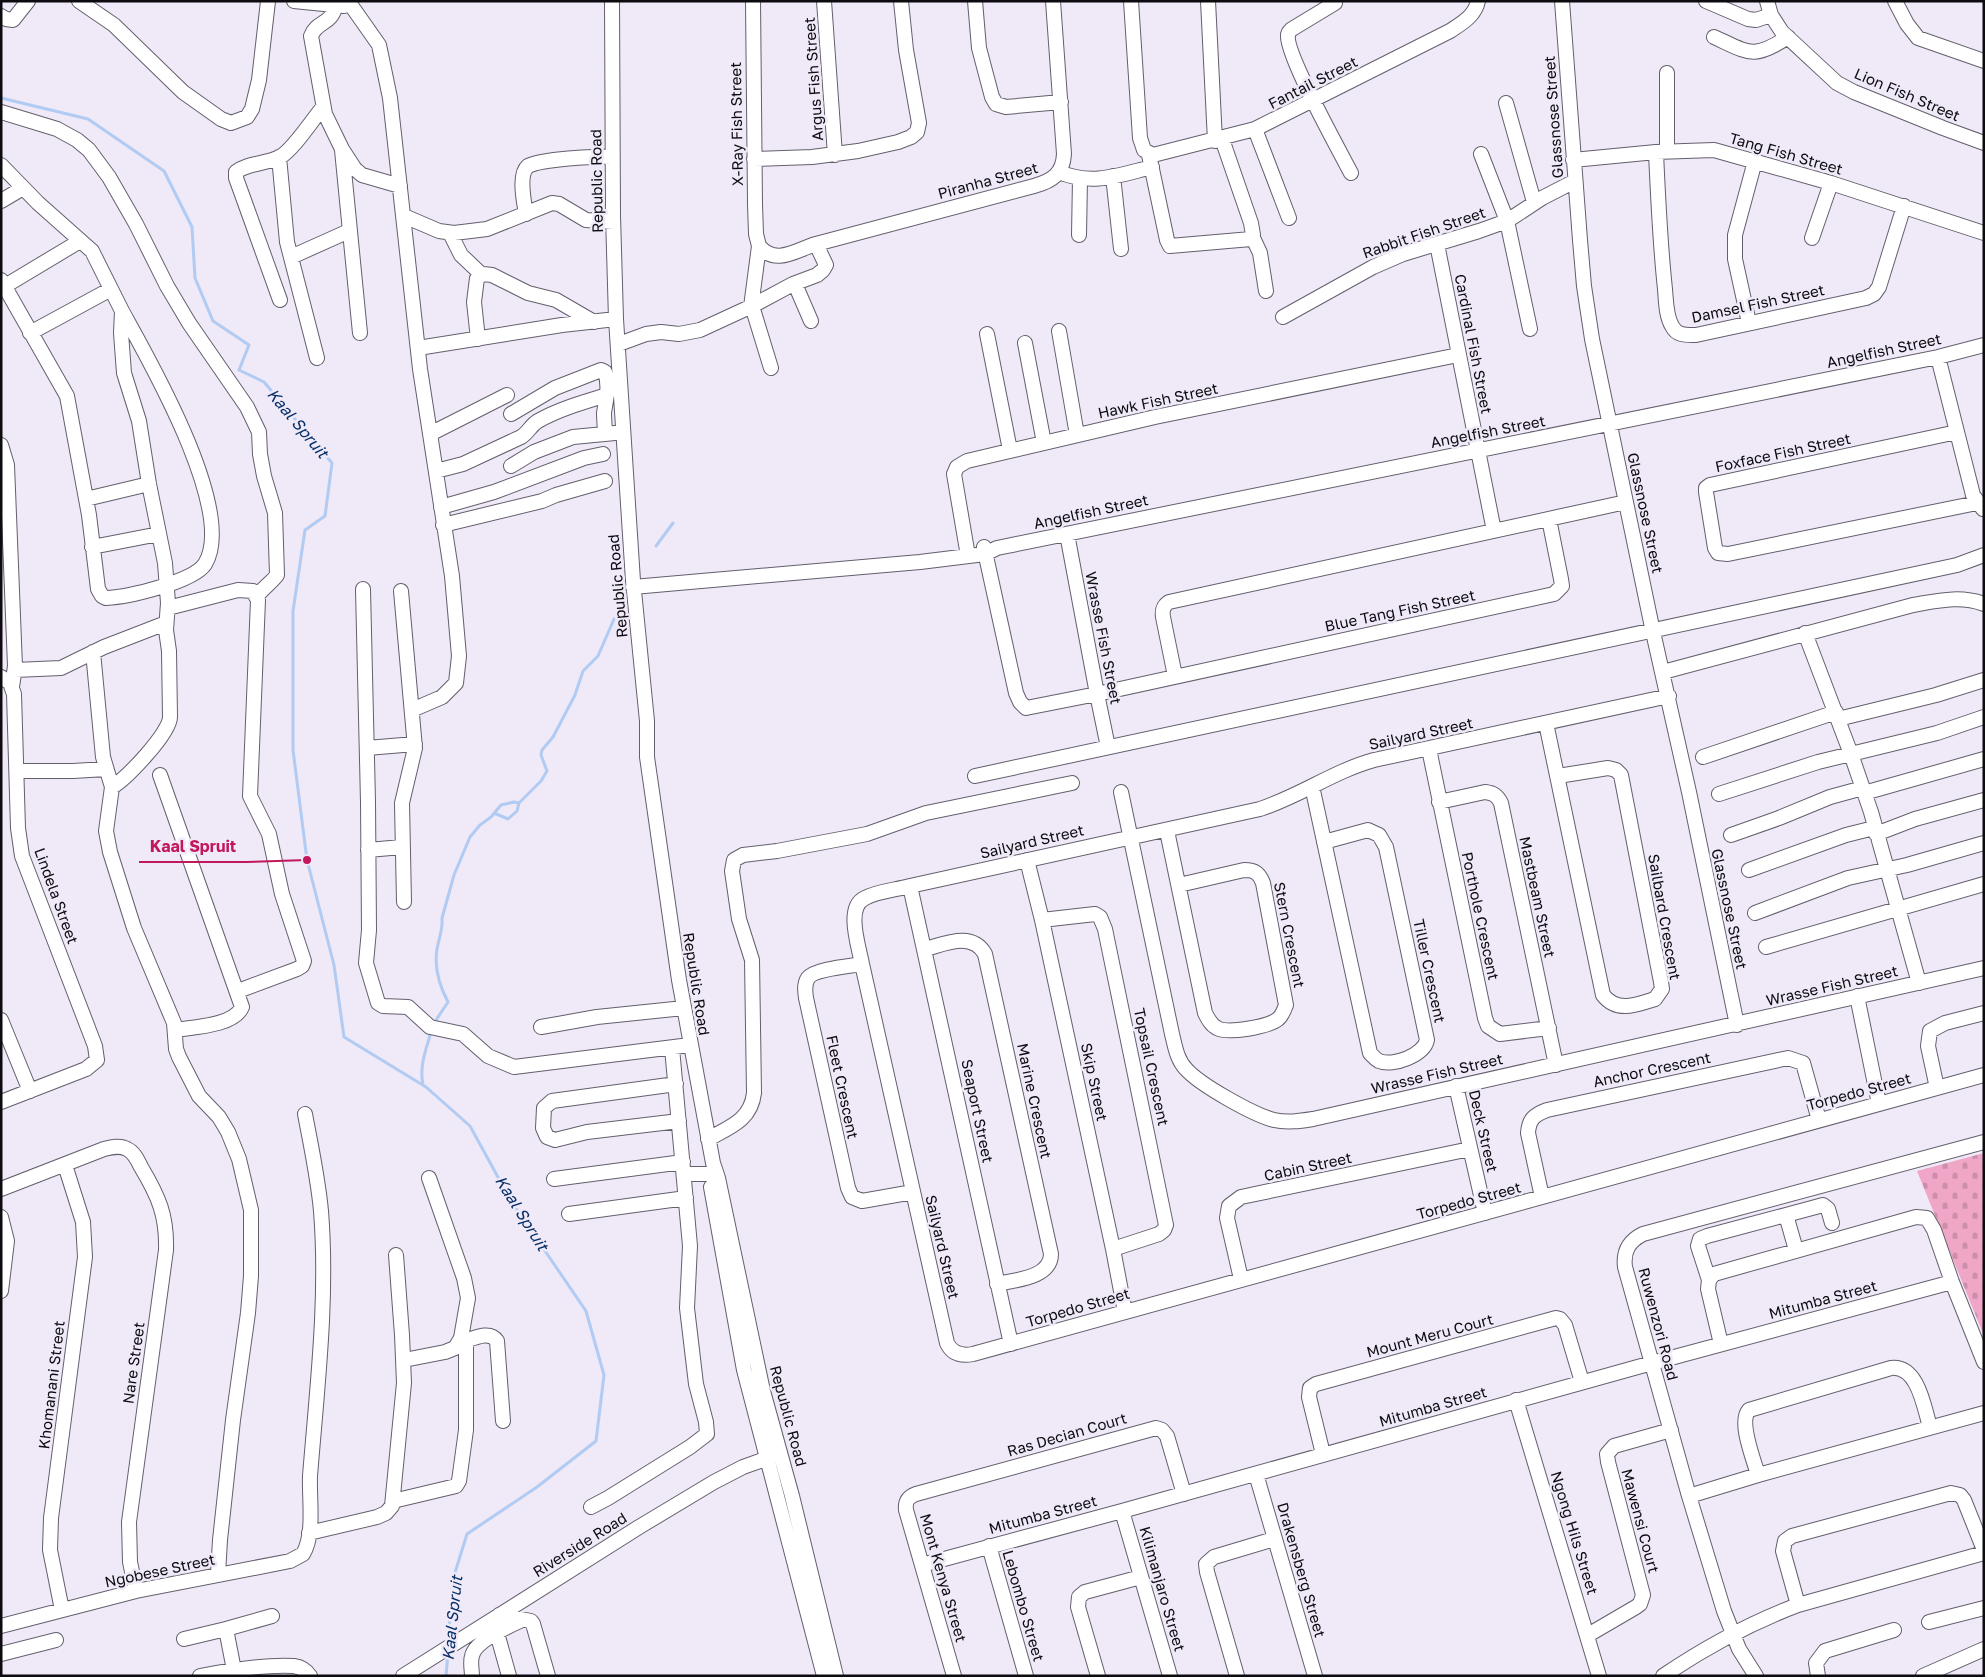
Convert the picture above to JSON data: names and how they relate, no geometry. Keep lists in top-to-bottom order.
{
  "streets": {
    "street": [
      "Argus Fish Street",
      "Fantail Street",
      "Lion Fish Street",
      "Glassnose Street",
      "X-Ray Fish Street",
      "Tang Fish Street",
      "Republic Road",
      "Piranha Street",
      "Rabbit Fish Street",
      "Damsel Fish Street",
      "Cardinal Fish Street",
      "Angelfish Street",
      "Hawk Fish Street",
      "Foxface Fish Street",
      "Blue Tang Fish Street",
      "Wrasse Fish Street",
      "Sailyard Street",
      "Lindela Street",
      "Mastbeam Street",
      "Porthole Crescent",
      "Sailbard Crescent",
      "Stern Crescent",
      "Tiller Crescent",
      "Topsail Crescent",
      "Anchor Crescent",
      "Skip Street",
      "Fleet Crescent",
      "Torpedo Street",
      "Marine Crescent",
      "Seaport Street",
      "Deck Street",
      "Cabin Street",
      "Mitumba Street",
      "Ruwenzori Road",
      "Mount Meru Court",
      "Nare Street",
      "Khomanani Street",
      "Ras Decian Court",
      "Mawensi Court",
      "Ngong Hils Street",
      "Riverside Road",
      "Drakensberg Street",
      "Ngobese Street",
      "Mont Kenya Street",
      "Kilimanjaro Street",
      "Lebombo Street"
    ]
  },
  "crossings": [
    ["Glassnose Street", "Tang Fish Street"],
    ["Glassnose Street", "Rabbit Fish Street"],
    ["Glassnose Street", "Angelfish Street"],
    ["Glassnose Street", "Wrasse Fish Street"],
    ["Glassnose Street", "Sailyard Street"],
    ["X-Ray Fish Street", "Piranha Street"],
    ["Tang Fish Street", "Damsel Fish Street"],
    ["Republic Road", "Angelfish Street"],
    ["Republic Road", "Riverside Road"],
    ["Rabbit Fish Street", "Cardinal Fish Street"],
    ["Cardinal Fish Street", "Angelfish Street"],
    ["Cardinal Fish Street", "Hawk Fish Street"],
    ["Angelfish Street", "Hawk Fish Street"],
    ["Angelfish Street", "Blue Tang Fish Street"],
    ["Angelfish Street", "Wrasse Fish Street"],
    ["Blue Tang Fish Street", "Wrasse Fish Street"],
    ["Wrasse Fish Street", "Sailyard Street"],
    ["Wrasse Fish Street", "Mastbeam Street"],
    ["Wrasse Fish Street", "Deck Street"],
    ["Sailyard Street", "Porthole Crescent"],
    ["Sailyard Street", "Sailbard Crescent"],
    ["Sailyard Street", "Stern Crescent"],
    ["Sailyard Street", "Tiller Crescent"],
    ["Sailyard Street", "Skip Street"],
    ["Sailyard Street", "Fleet Crescent"],
    ["Sailyard Street", "Torpedo Street"],
    ["Sailyard Street", "Seaport Street"],
    ["Mastbeam Street", "Porthole Crescent"],
    ["Topsail Crescent", "Skip Street"],
    ["Anchor Crescent", "Torpedo Street"],
    ["Skip Street", "Torpedo Street"],
    ["Torpedo Street", "Seaport Street"],
    ["Torpedo Street", "Deck Street"],
    ["Torpedo Street", "Cabin Street"],
    ["Marine Crescent", "Seaport Street"],
    ["Deck Street", "Cabin Street"],
    ["Mitumba Street", "Ruwenzori Road"],
    ["Mitumba Street", "Mount Meru Court"],
    ["Mitumba Street", "Ras Decian Court"],
    ["Mitumba Street", "Ngong Hils Street"],
    ["Mitumba Street", "Drakensberg Street"],
    ["Mitumba Street", "Mont Kenya Street"],
    ["Mitumba Street", "Kilimanjaro Street"],
    ["Mitumba Street", "Lebombo Street"],
    ["Ruwenzori Road", "Mawensi Court"],
    ["Nare Street", "Khomanani Street"],
    ["Nare Street", "Ngobese Street"],
    ["Khomanani Street", "Ngobese Street"],
    ["Ras Decian Court", "Mont Kenya Street"],
    ["Mawensi Court", "Ngong Hils Street"]
  ],
  "water": ["Kaal Spruit"],
  "places": ["Kaal Spruit"]
}
